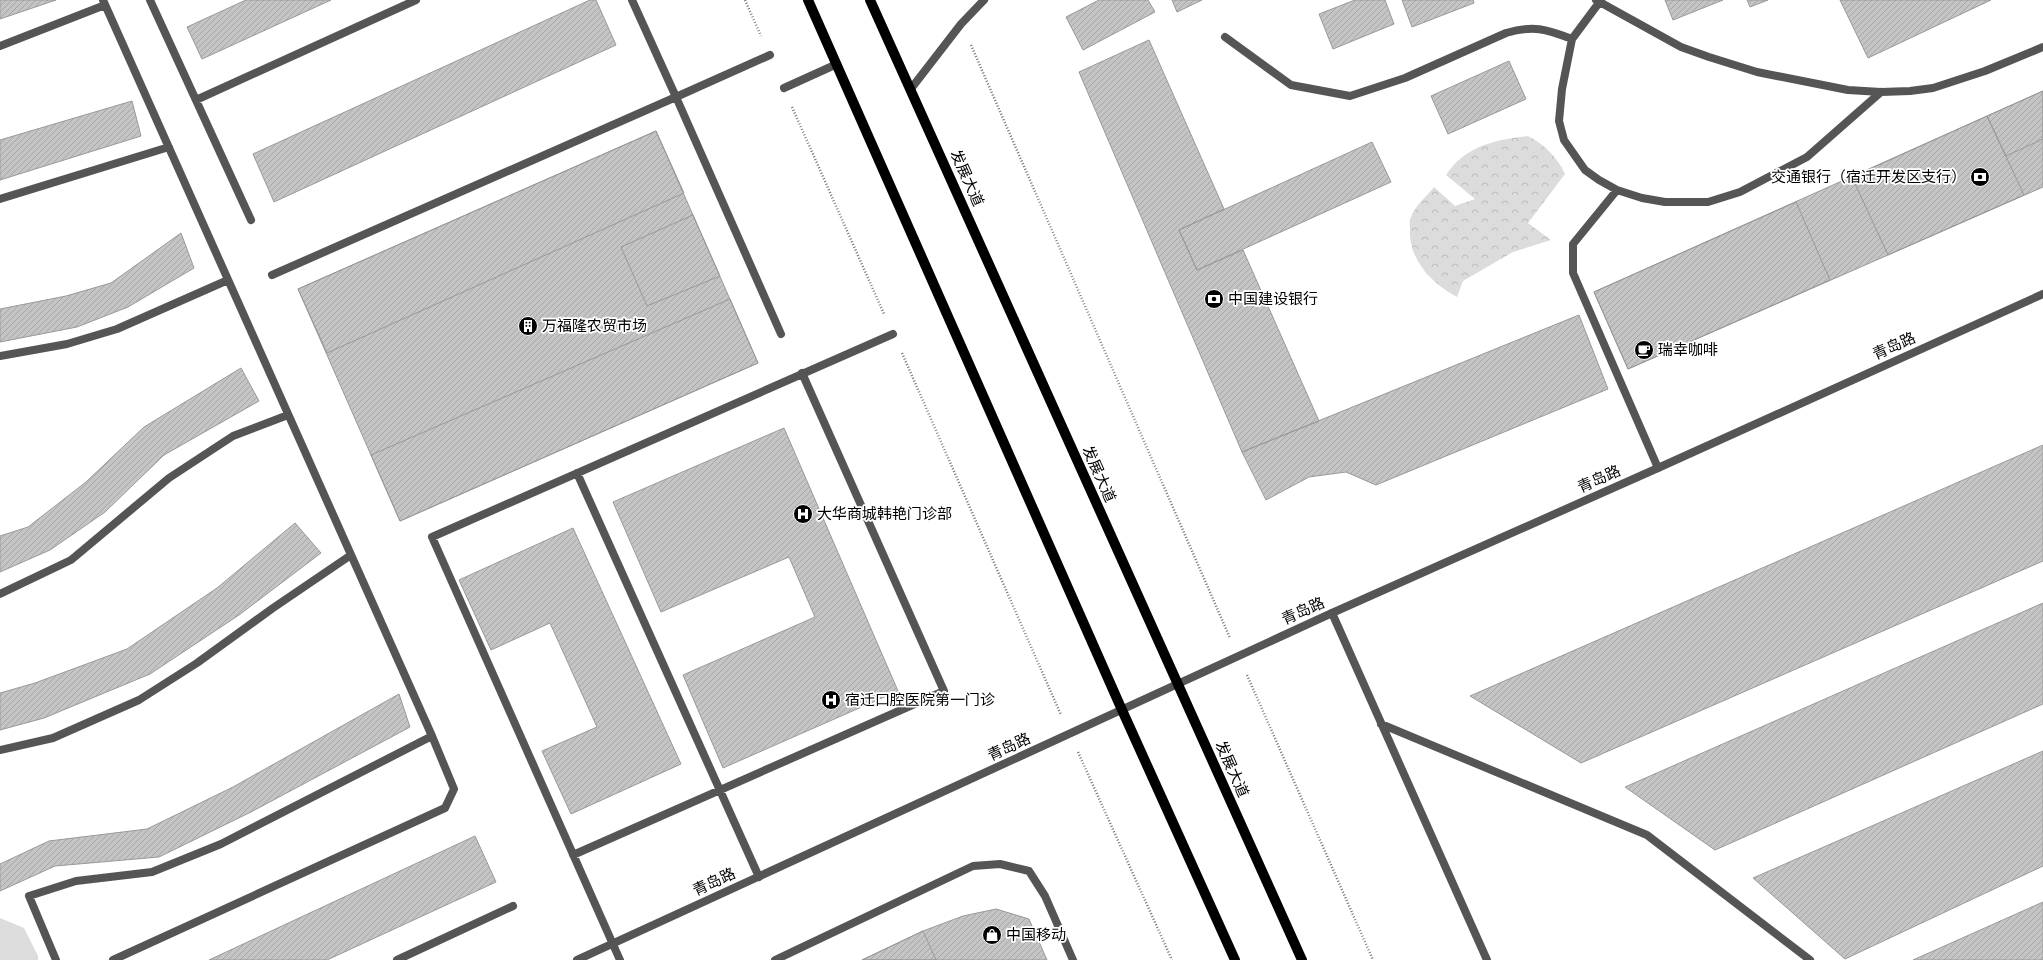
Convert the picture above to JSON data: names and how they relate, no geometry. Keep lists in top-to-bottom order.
{
  "streets": {
    "main road": ["发展大道"],
    "street": ["青岛路"]
  },
  "crossings": [
    ["发展大道", "青岛路"]
  ],
  "places": {
    "bank": ["交通银行（宿迁开发区支行）", "中国建设银行"],
    "building": ["万福隆农贸市场"],
    "cafe": ["瑞幸咖啡"],
    "hospital": ["大华商城韩艳门诊部", "宿迁口腔医院第一门诊"],
    "shop": ["中国移动"]
  }
}
